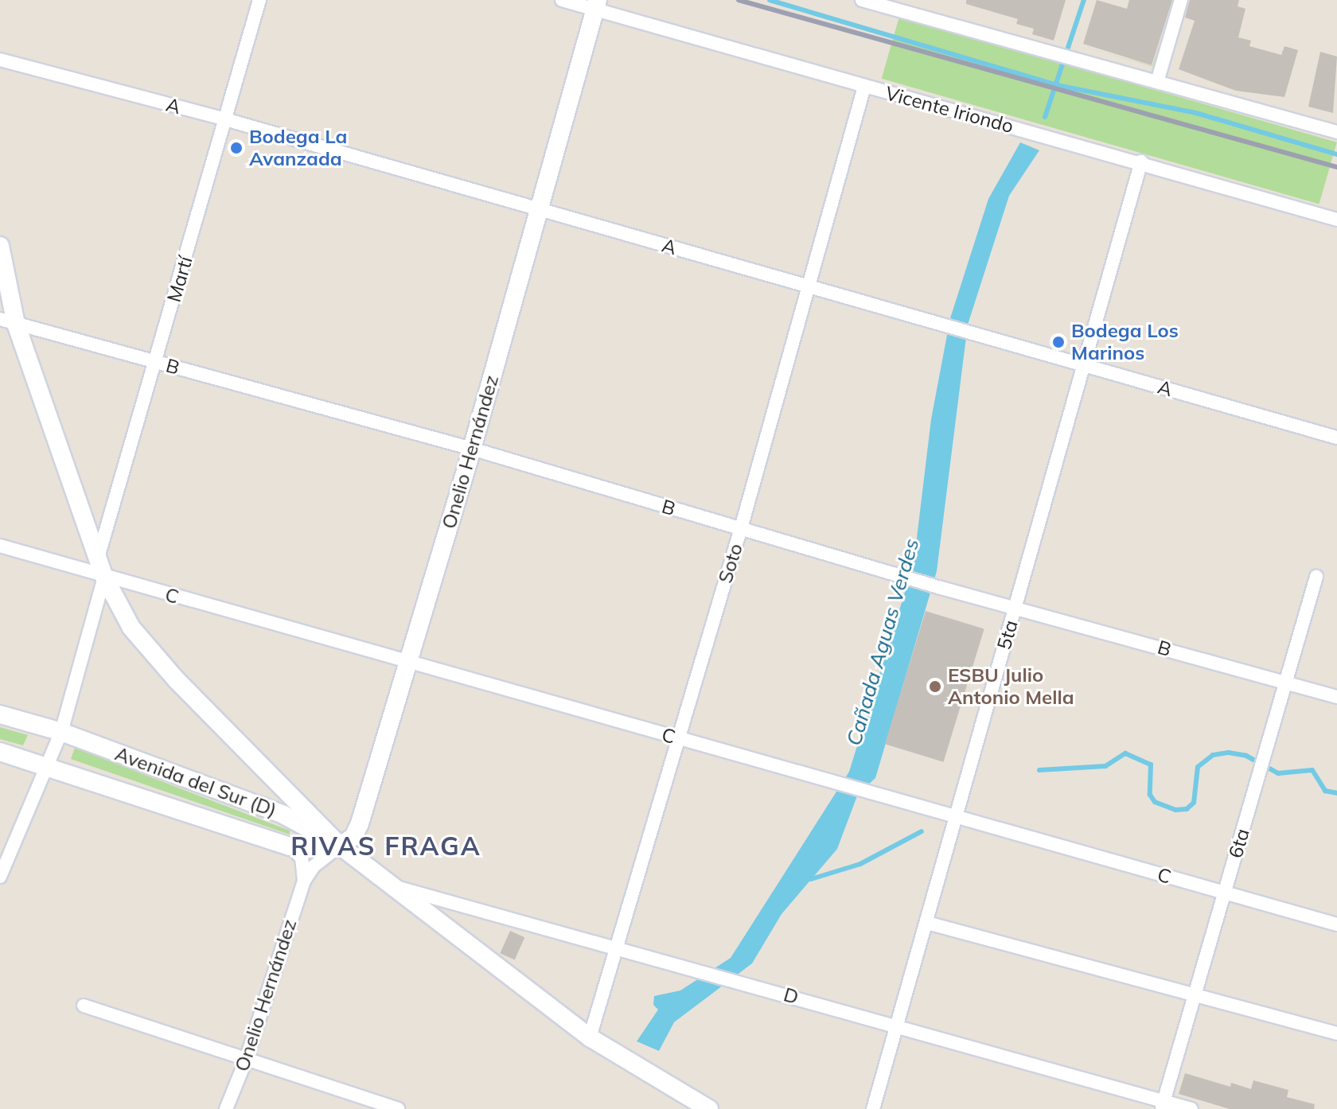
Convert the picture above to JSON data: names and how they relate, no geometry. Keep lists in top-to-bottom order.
{
  "streets": {
    "street": [
      "A",
      "Vicente Iriondo",
      "Martí",
      "B",
      "Onelio Hernández",
      "Soto",
      "C",
      "5ta",
      "Avenida del Sur (D)",
      "6ta",
      "D"
    ]
  },
  "crossings": [
    ["A", "Martí"],
    ["A", "Onelio Hernández"],
    ["A", "Soto"],
    ["A", "5ta"],
    ["Vicente Iriondo", "Onelio Hernández"],
    ["Vicente Iriondo", "Soto"],
    ["Vicente Iriondo", "5ta"],
    ["Martí", "B"],
    ["B", "Onelio Hernández"],
    ["B", "Soto"],
    ["B", "5ta"],
    ["B", "6ta"],
    ["Onelio Hernández", "C"],
    ["Onelio Hernández", "Avenida del Sur (D)"],
    ["Soto", "C"],
    ["Soto", "D"],
    ["C", "5ta"],
    ["C", "6ta"],
    ["5ta", "D"],
    ["6ta", "D"]
  ],
  "districts": ["RIVAS FRAGA"],
  "water": ["Cañada Aguas Verdes"],
  "places": ["Bodega La Avanzada", "Bodega Los Marinos", "ESBU Julio Antonio Mella"]
}
